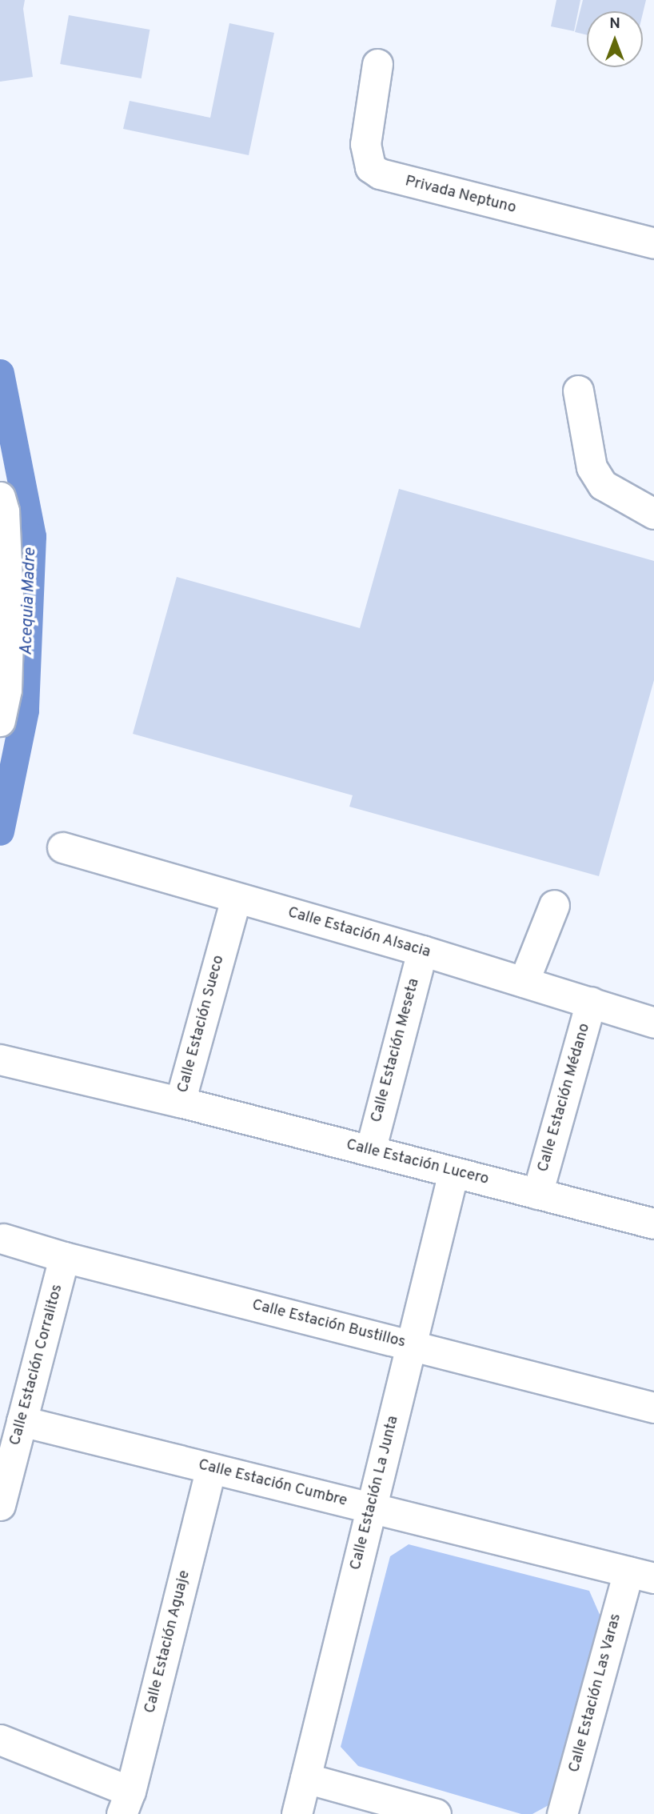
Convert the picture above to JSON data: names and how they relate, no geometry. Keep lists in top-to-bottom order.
{
  "streets": {
    "street": [
      "Privada Neptuno",
      "Calle Estación Alsacia",
      "Calle Estación Sueco",
      "Calle Estación Meseta",
      "Calle Estación Médano",
      "Calle Estación Lucero",
      "Calle Estación Bustillos",
      "Calle Estación Corralitos",
      "Calle Estación Cumbre",
      "Calle Estación La Junta",
      "Calle Estación Aguaje",
      "Calle Estación Las Varas"
    ]
  },
  "crossings": [
    ["Calle Estación Alsacia", "Calle Estación Sueco"],
    ["Calle Estación Alsacia", "Calle Estación Meseta"],
    ["Calle Estación Alsacia", "Calle Estación Médano"],
    ["Calle Estación Sueco", "Calle Estación Lucero"],
    ["Calle Estación Meseta", "Calle Estación Lucero"],
    ["Calle Estación Médano", "Calle Estación Lucero"],
    ["Calle Estación Lucero", "Calle Estación La Junta"],
    ["Calle Estación Bustillos", "Calle Estación Corralitos"],
    ["Calle Estación Bustillos", "Calle Estación La Junta"],
    ["Calle Estación Corralitos", "Calle Estación Cumbre"],
    ["Calle Estación Cumbre", "Calle Estación La Junta"],
    ["Calle Estación Cumbre", "Calle Estación Aguaje"],
    ["Calle Estación Cumbre", "Calle Estación Las Varas"]
  ],
  "water": ["Acequia Madre"],
  "north": "top"
}
